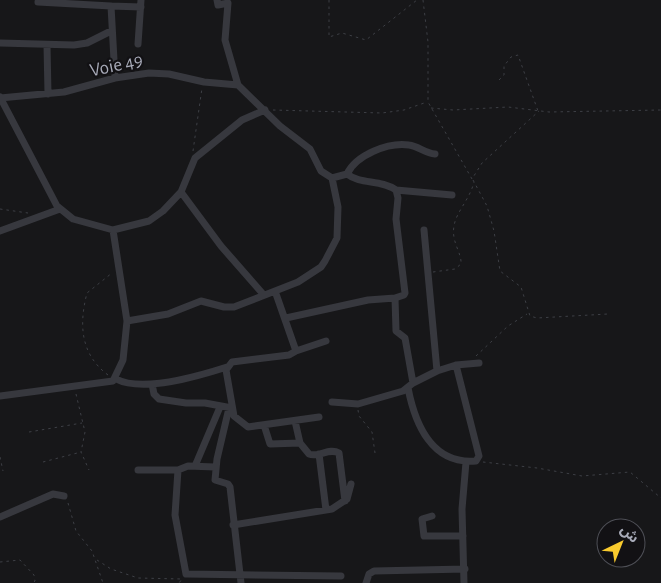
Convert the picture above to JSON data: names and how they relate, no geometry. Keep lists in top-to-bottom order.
{
  "streets": {
    "street": ["Voie 49"]
  },
  "north": "top right"
}
